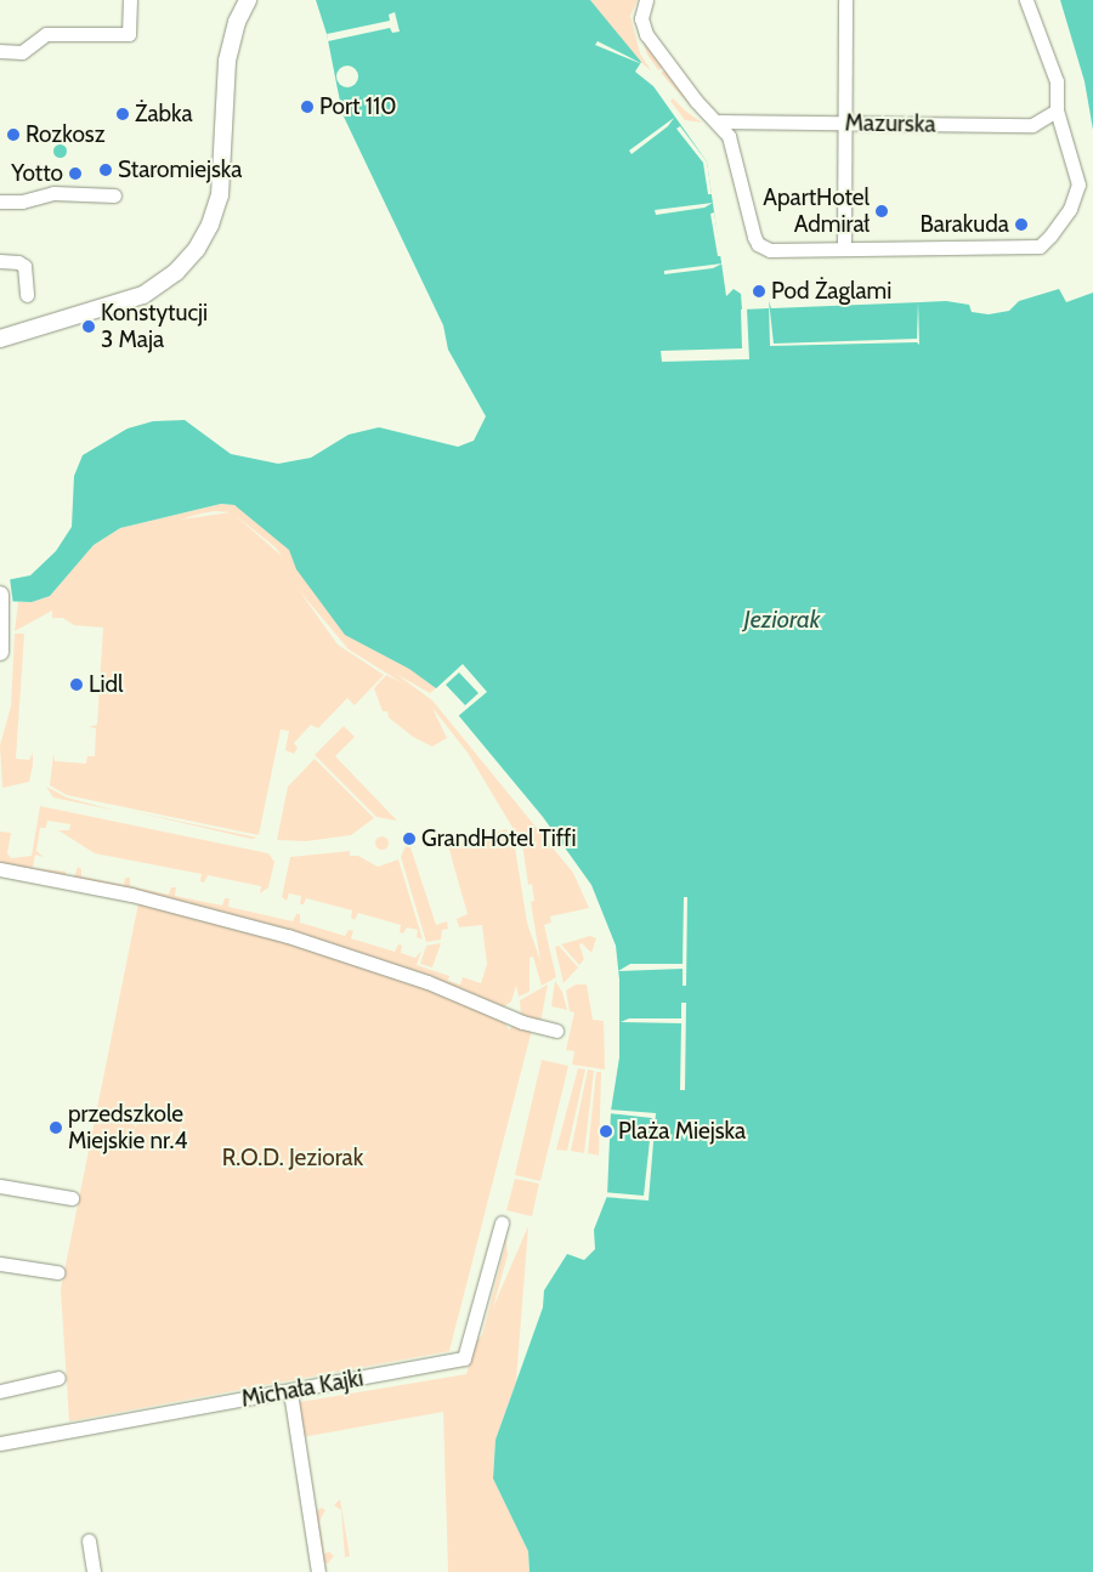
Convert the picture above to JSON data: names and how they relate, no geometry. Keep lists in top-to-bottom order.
{
  "streets": {
    "street": ["Mazurska", "Michała Kajki"]
  },
  "water": ["Jeziorak"],
  "parks": ["R.O.D. Jeziorak"],
  "places": [
    "Port 110",
    "Żabka",
    "Rozkosz",
    "Staromiejska",
    "Yotto",
    "ApartHotel Admirał",
    "Barakuda",
    "Pod Żaglami",
    "Konstytucji 3 Maja",
    "Lidl",
    "GrandHotel Tiffi",
    "przedszkole Miejskie nr.4",
    "Plaża Miejska"
  ]
}
